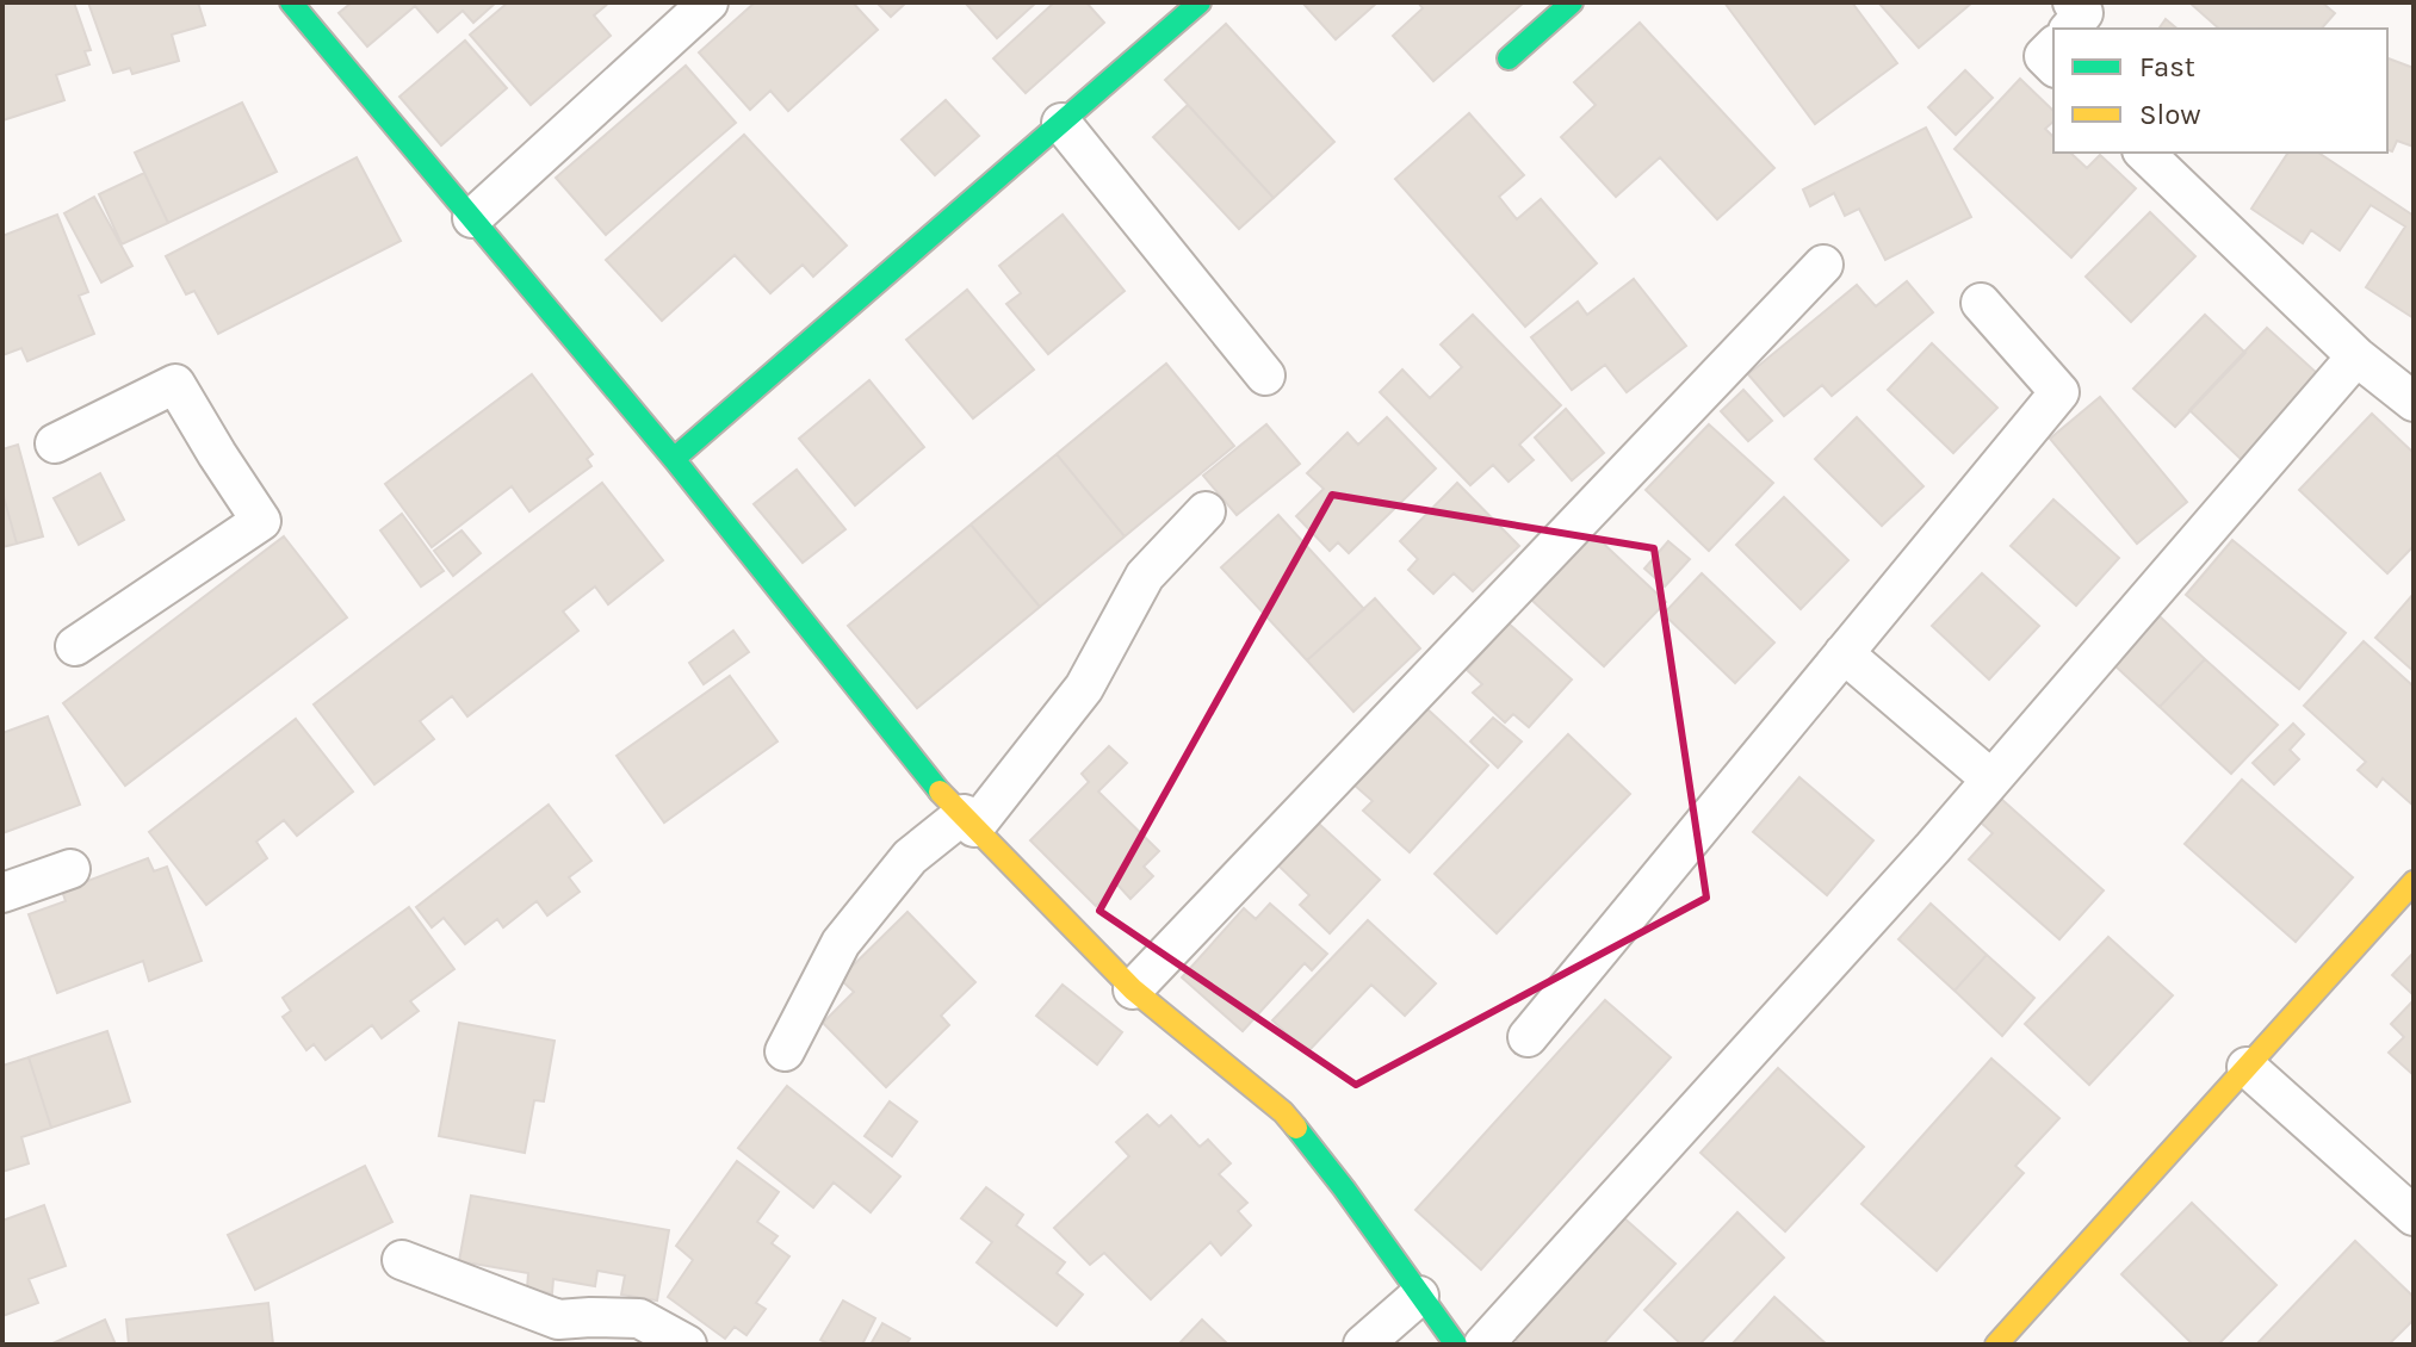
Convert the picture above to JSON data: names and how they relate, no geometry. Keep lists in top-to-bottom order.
{
  "legend": ["Fast", "Slow"]
}
